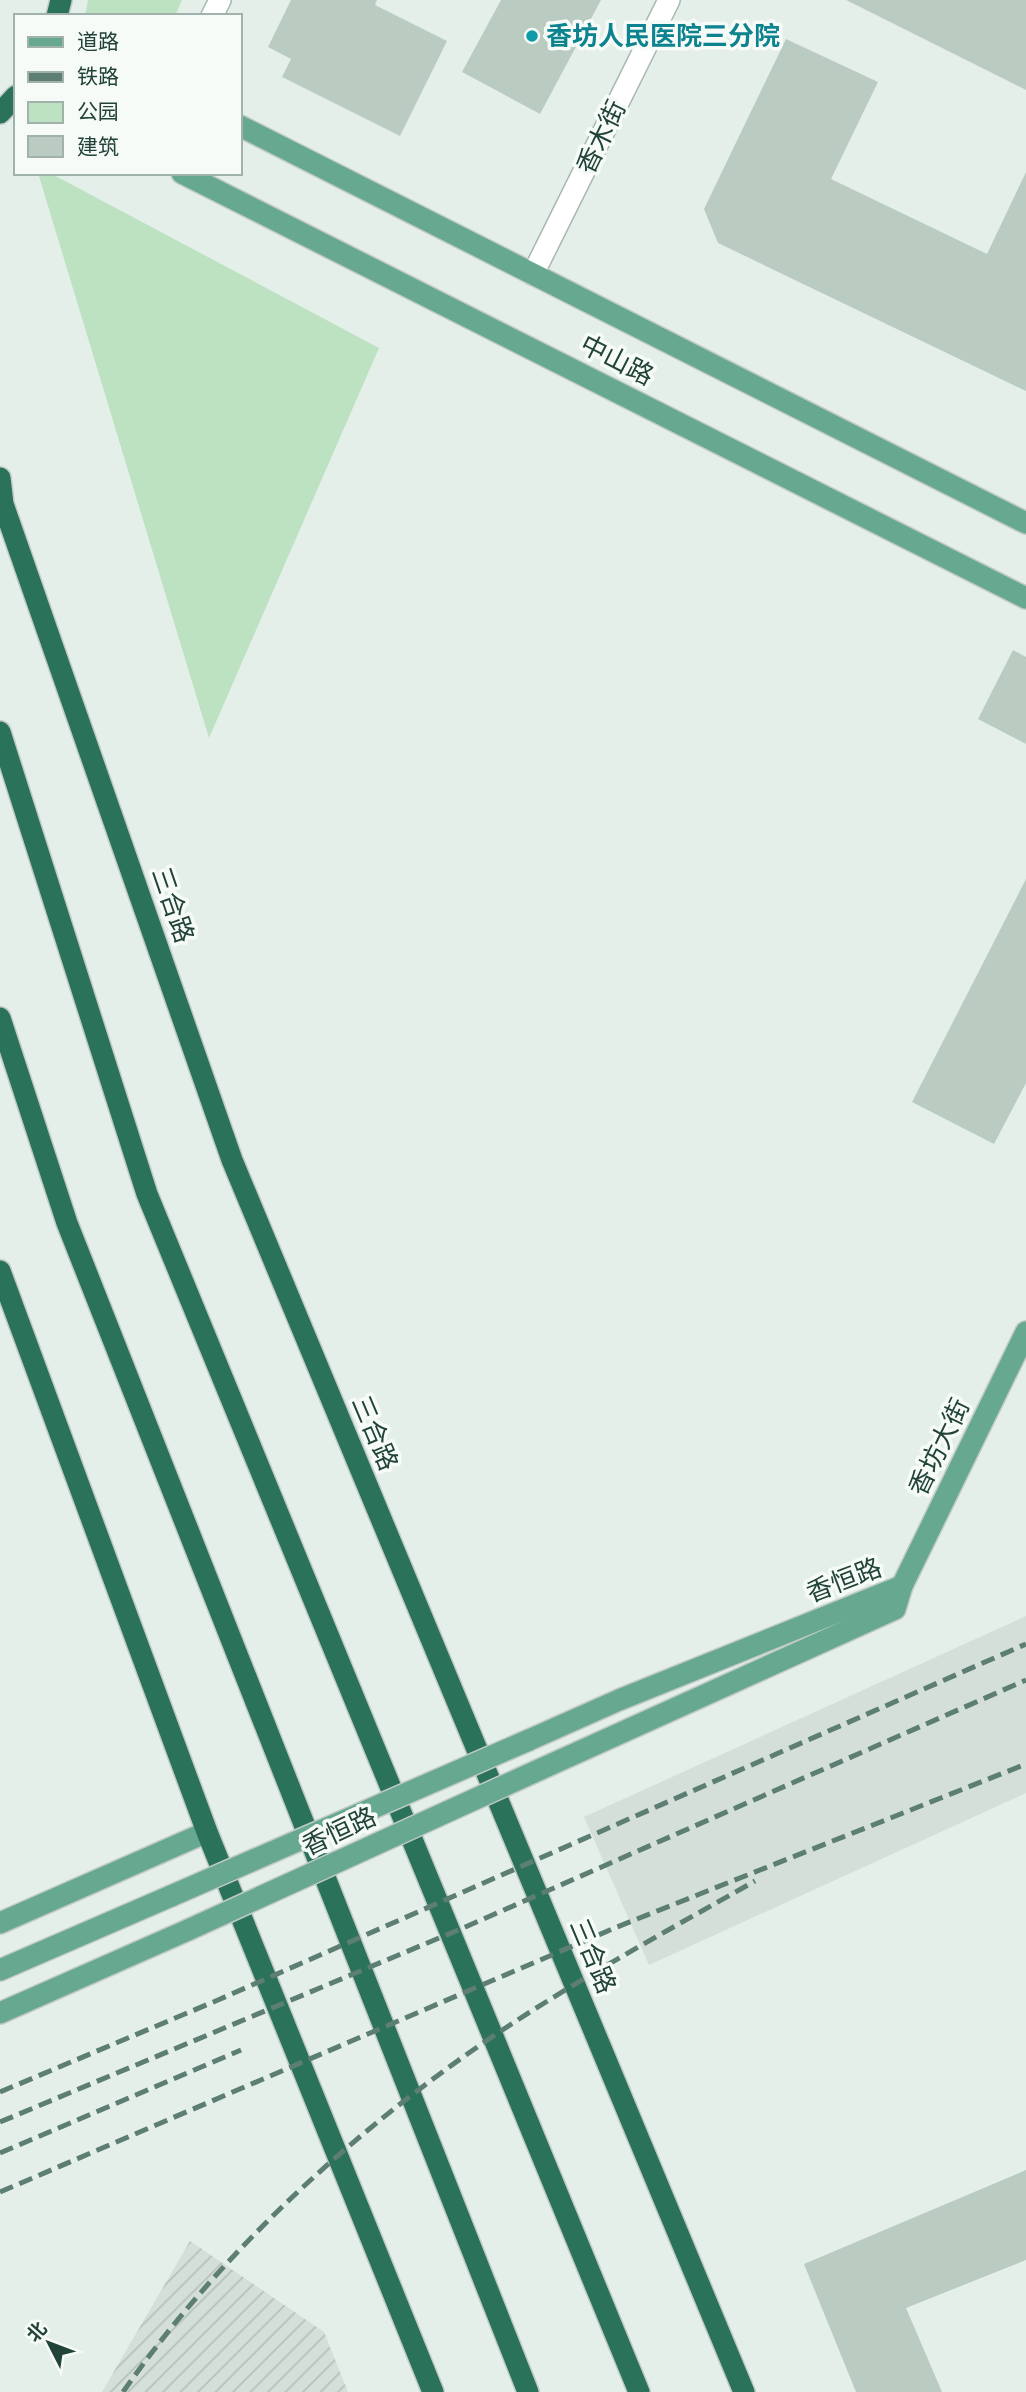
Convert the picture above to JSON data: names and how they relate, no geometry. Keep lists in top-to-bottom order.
{
  "streets": {
    "highway": ["三合路"],
    "main road": ["中山路", "香坊大街", "香恒路"],
    "street": ["香木街"]
  },
  "crossings": [
    ["香木街", "中山路"],
    ["香坊大街", "香恒路"]
  ],
  "places": ["香坊人民医院三分院"],
  "legend": [
    "道路",
    "铁路",
    "公园",
    "建筑"
  ],
  "north": "top left"
}
